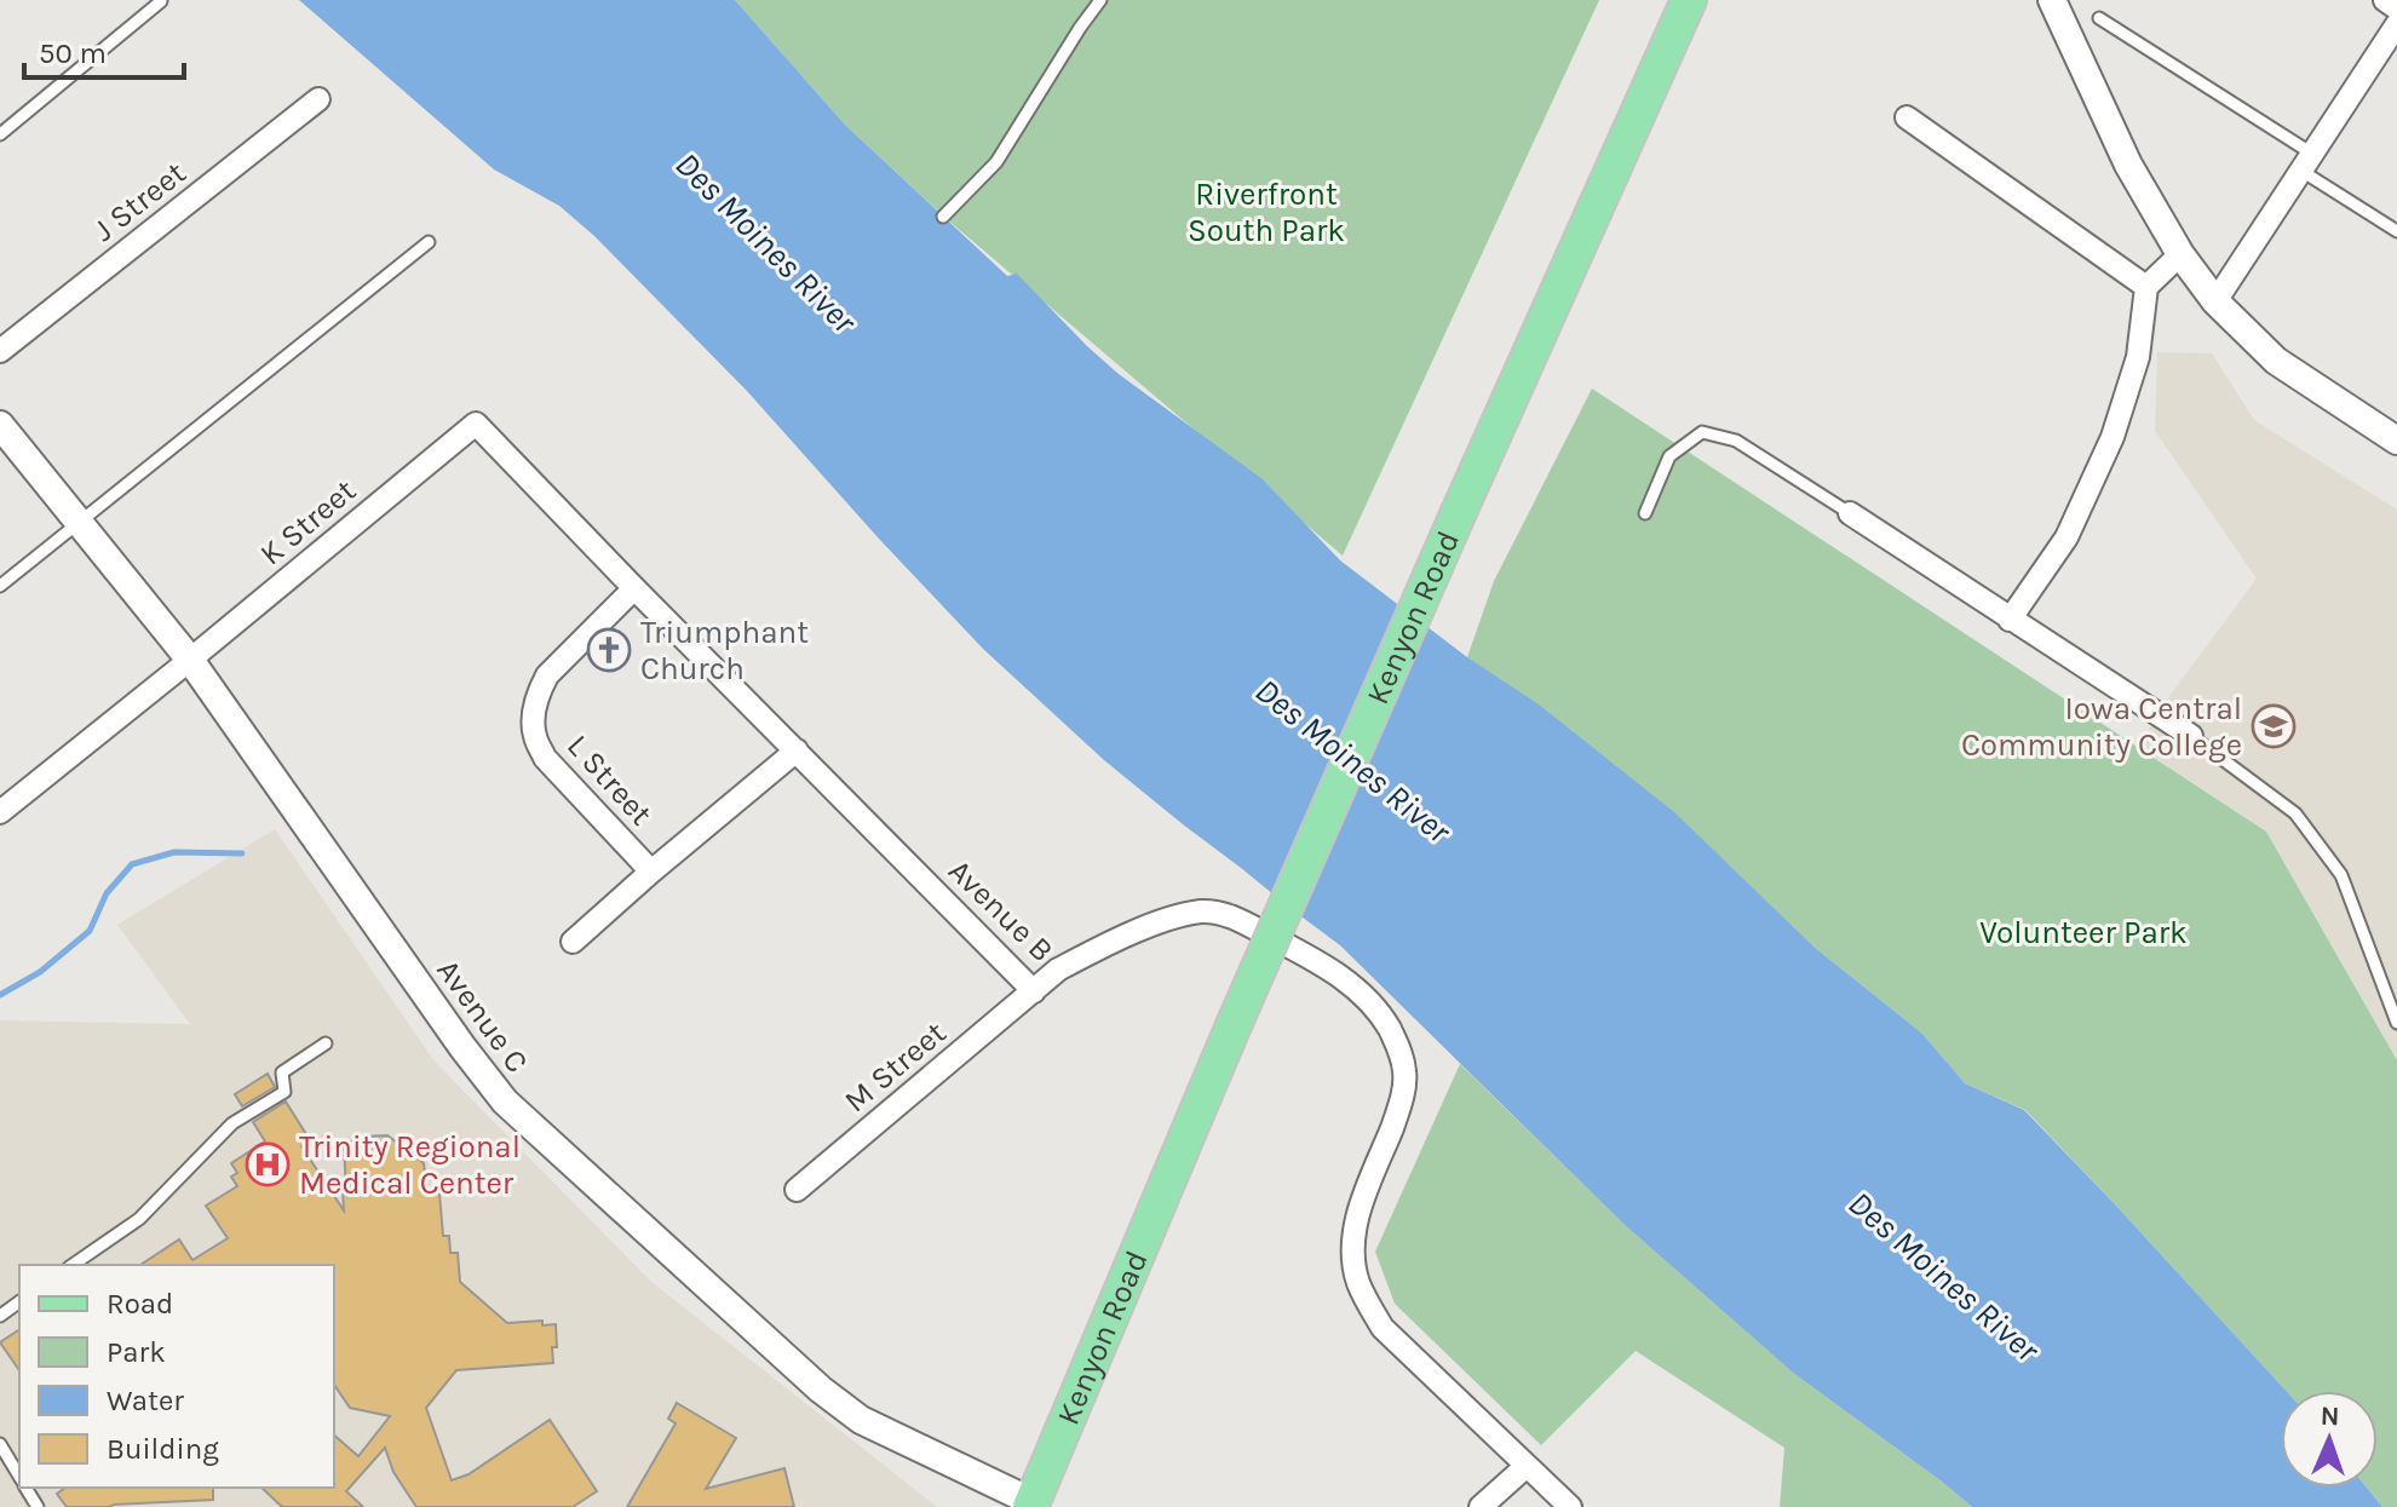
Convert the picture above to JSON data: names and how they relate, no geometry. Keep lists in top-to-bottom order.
{
  "streets": {
    "main road": ["Kenyon Road"],
    "street": [
      "J Street",
      "K Street",
      "L Street",
      "Avenue B",
      "Avenue C",
      "M Street"
    ]
  },
  "crossings": [
    ["K Street", "L Street"],
    ["K Street", "Avenue B"],
    ["K Street", "Avenue C"],
    ["Kenyon Road", "Avenue C"],
    ["L Street", "Avenue B"],
    ["Avenue B", "M Street"]
  ],
  "water": ["Des Moines River"],
  "parks": ["Riverfront South Park", "Volunteer Park"],
  "places": {
    "church": ["Triumphant Church"],
    "school or university": ["Iowa Central Community College"],
    "hospital": ["Trinity Regional Medical Center"]
  },
  "legend": [
    "Road",
    "Park",
    "Water",
    "Building"
  ],
  "scale_bar": "50 m",
  "north": "top"
}
